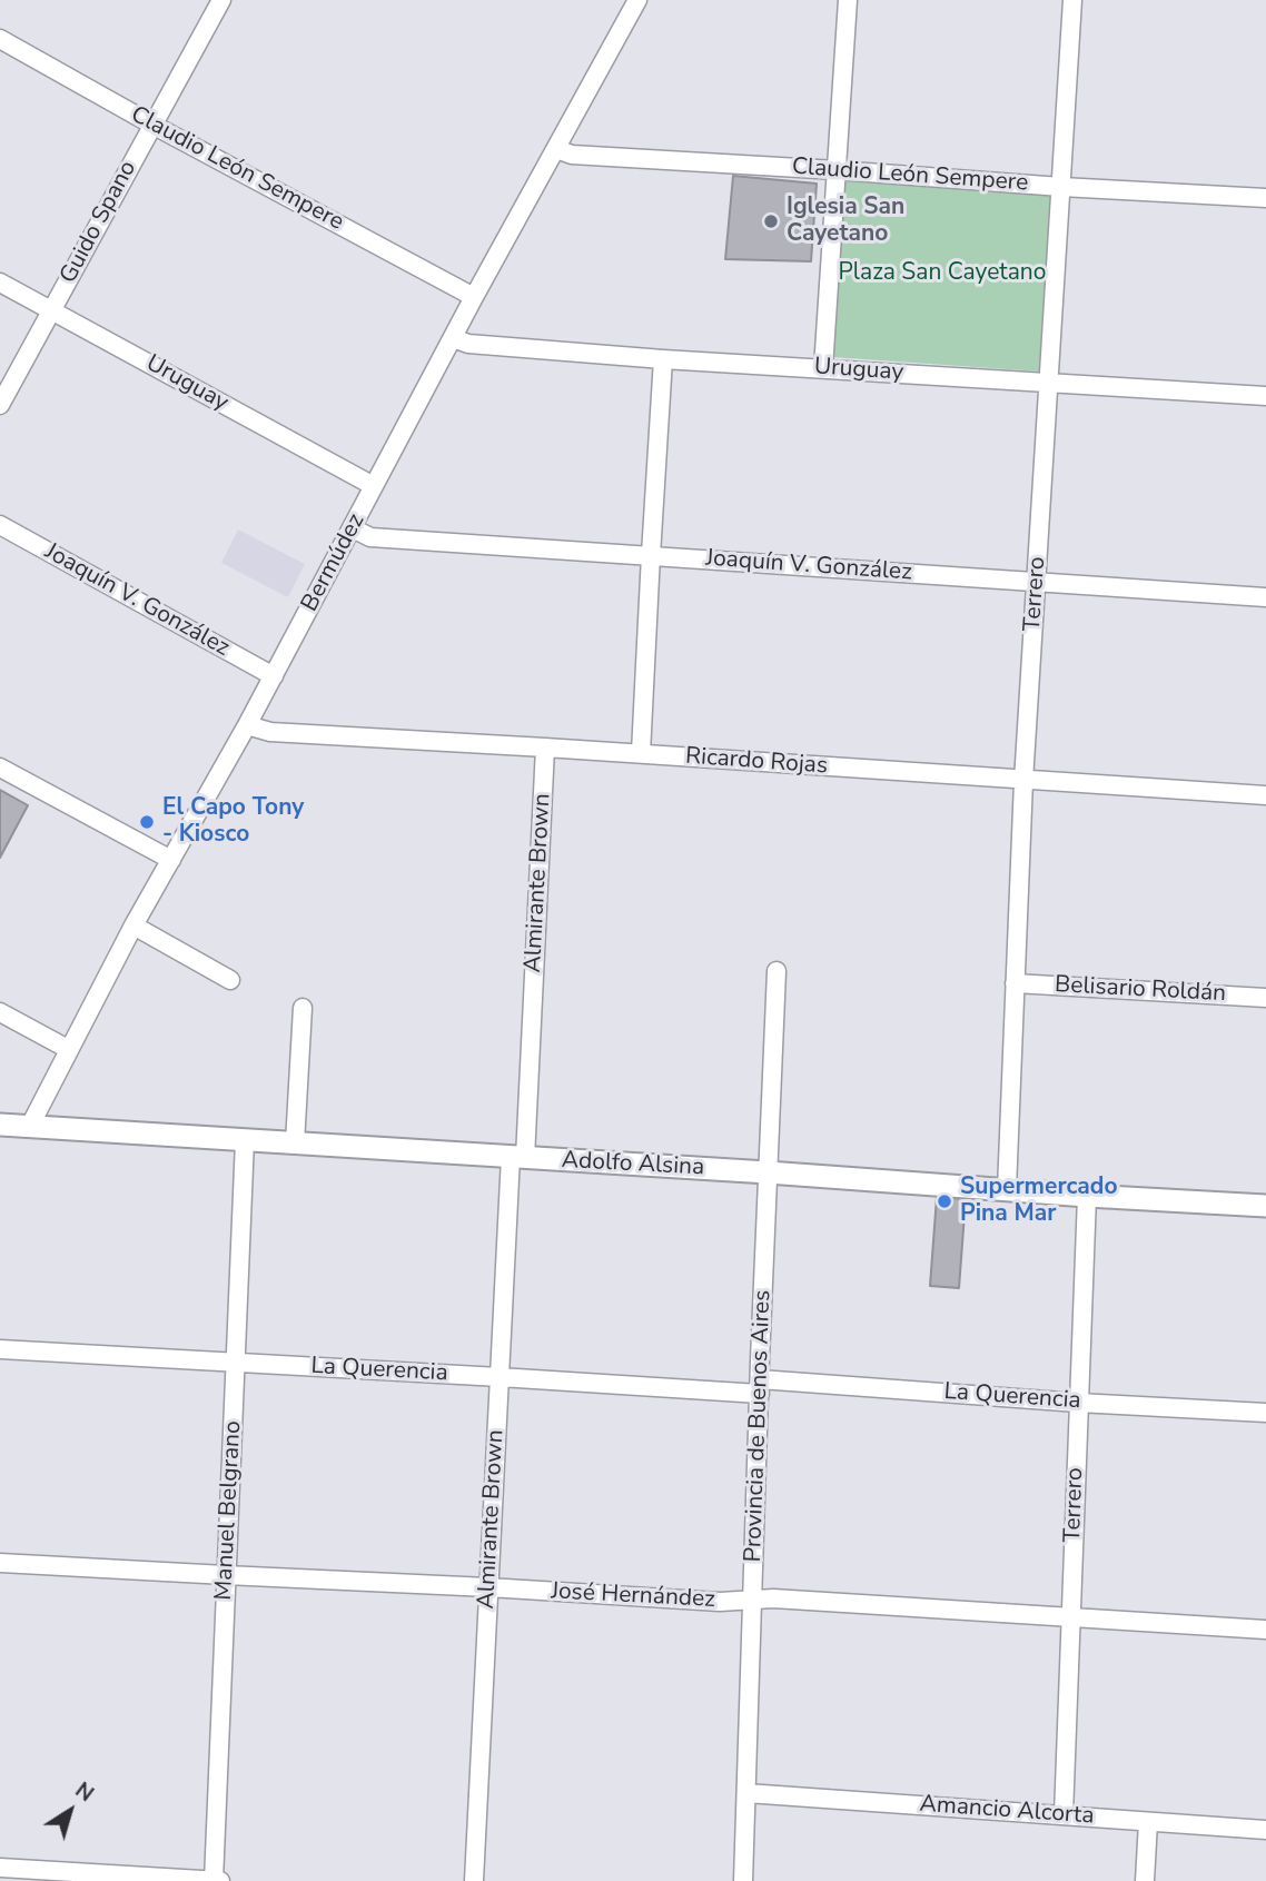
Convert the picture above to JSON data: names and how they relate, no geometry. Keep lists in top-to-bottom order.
{
  "streets": {
    "street": [
      "Claudio León Sempere",
      "Guido Spano",
      "Uruguay",
      "Bermúdez",
      "Joaquín V. González",
      "Terrero",
      "Ricardo Rojas",
      "Almirante Brown",
      "Belisario Roldán",
      "Adolfo Alsina",
      "La Querencia",
      "Provincia de Buenos Aires",
      "Manuel Belgrano",
      "José Hernández",
      "Amancio Alcorta"
    ]
  },
  "crossings": [
    ["Claudio León Sempere", "Guido Spano"],
    ["Claudio León Sempere", "Bermúdez"],
    ["Claudio León Sempere", "Terrero"],
    ["Guido Spano", "Uruguay"],
    ["Uruguay", "Bermúdez"],
    ["Uruguay", "Terrero"],
    ["Bermúdez", "Joaquín V. González"],
    ["Bermúdez", "Ricardo Rojas"],
    ["Bermúdez", "Adolfo Alsina"],
    ["Joaquín V. González", "Terrero"],
    ["Terrero", "Ricardo Rojas"],
    ["Terrero", "Belisario Roldán"],
    ["Terrero", "Adolfo Alsina"],
    ["Terrero", "La Querencia"],
    ["Terrero", "José Hernández"],
    ["Terrero", "Amancio Alcorta"],
    ["Ricardo Rojas", "Almirante Brown"],
    ["Almirante Brown", "Adolfo Alsina"],
    ["Almirante Brown", "La Querencia"],
    ["Almirante Brown", "José Hernández"],
    ["Adolfo Alsina", "Provincia de Buenos Aires"],
    ["Adolfo Alsina", "Manuel Belgrano"],
    ["La Querencia", "Provincia de Buenos Aires"],
    ["La Querencia", "Manuel Belgrano"],
    ["Provincia de Buenos Aires", "José Hernández"],
    ["Provincia de Buenos Aires", "Amancio Alcorta"],
    ["Manuel Belgrano", "José Hernández"]
  ],
  "parks": ["Plaza San Cayetano"],
  "places": ["Iglesia San Cayetano", "El Capo Tony - Kiosco", "Supermercado Pina Mar"],
  "north": "top right"
}
